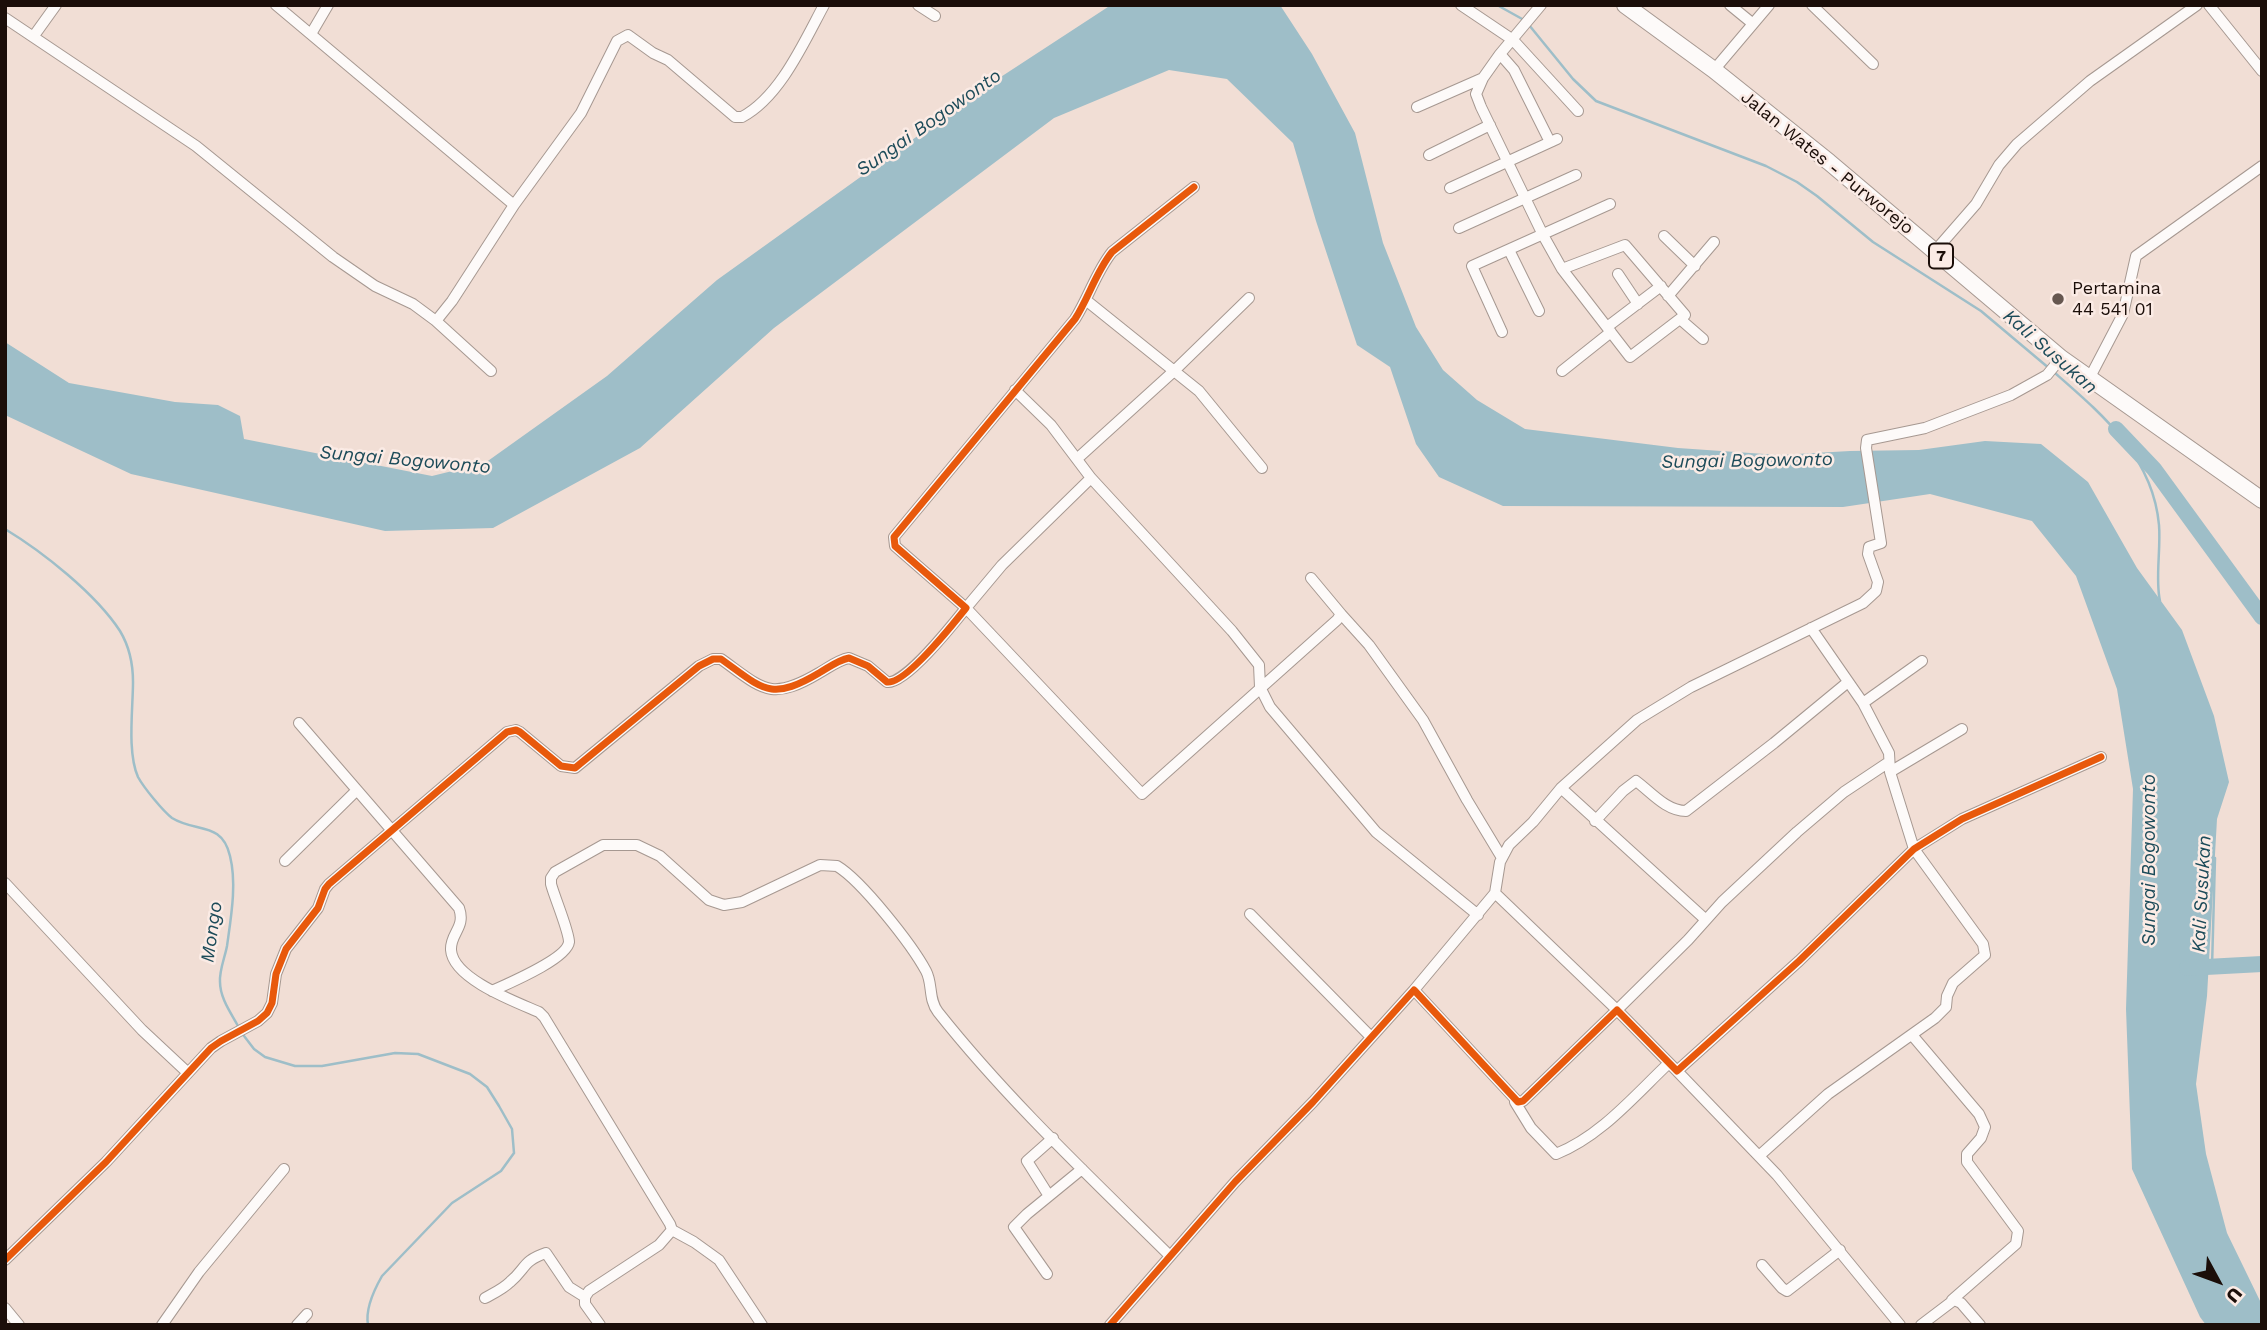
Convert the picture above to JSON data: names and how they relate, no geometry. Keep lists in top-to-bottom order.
{
  "streets": {
    "highway": ["Jalan Wates - Purworejo", "7"]
  },
  "water": ["Sungai Bogowonto", "Kali Susukan", "Mongo"],
  "places": ["Pertamina 44 541 01"],
  "north": "bottom right"
}
